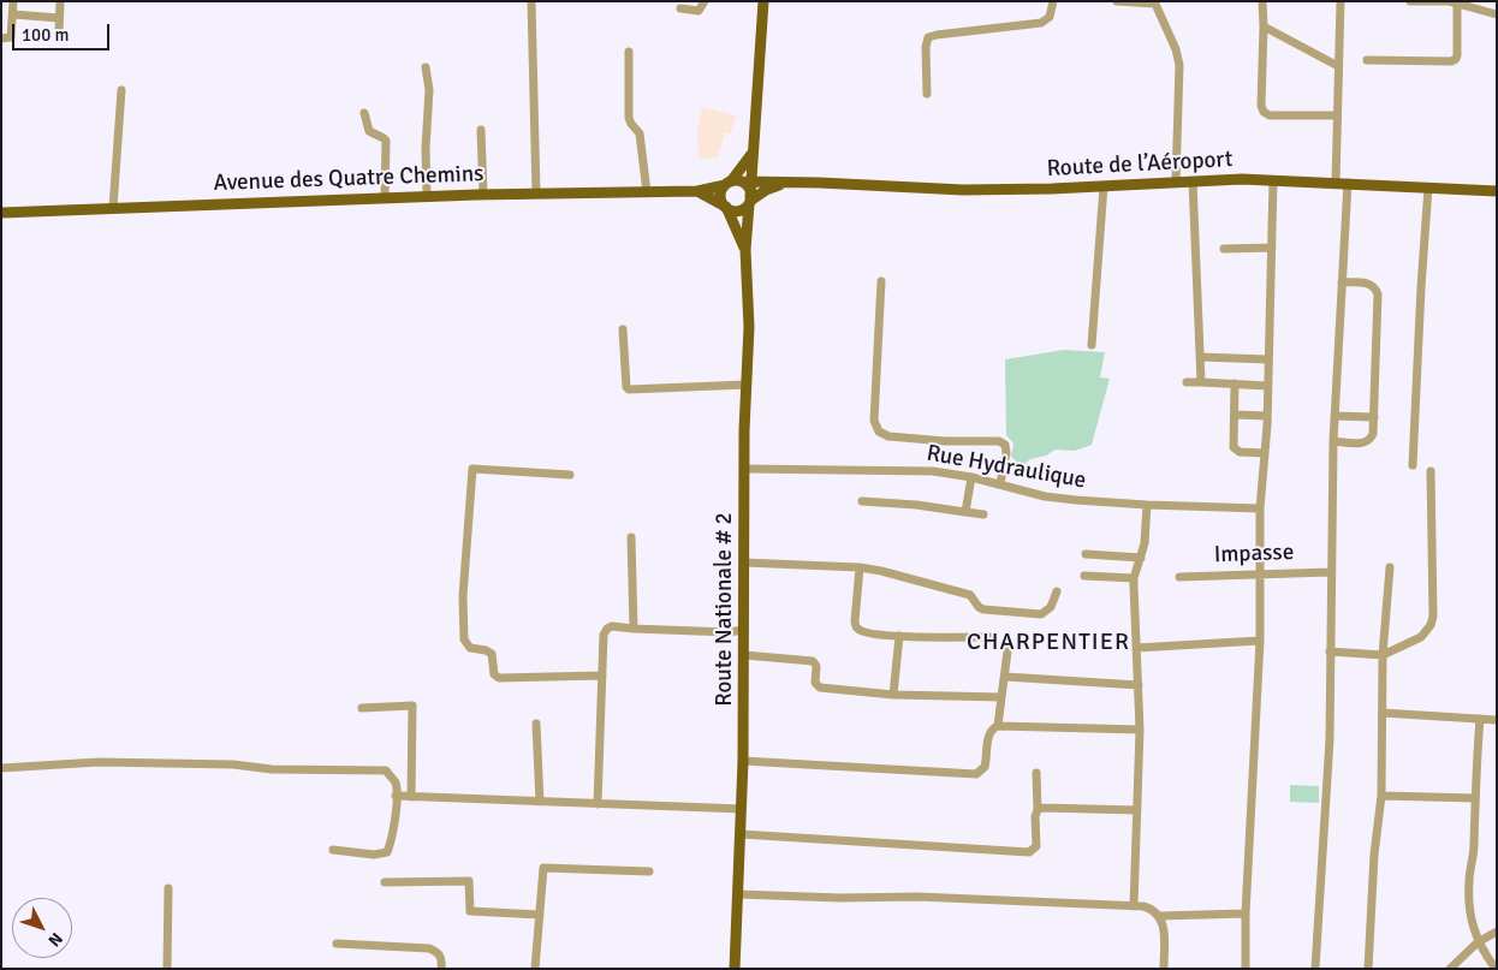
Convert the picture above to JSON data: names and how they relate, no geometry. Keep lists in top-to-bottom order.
{
  "streets": {
    "main road": ["Route de l’Aéroport", "Avenue des Quatre Chemins", "Route Nationale # 2"],
    "street": ["Rue Hydraulique", "Impasse"]
  },
  "crossings": [
    ["Route de l’Aéroport", "Avenue des Quatre Chemins"],
    ["Route de l’Aéroport", "Route Nationale # 2"],
    ["Avenue des Quatre Chemins", "Route Nationale # 2"],
    ["Rue Hydraulique", "Route Nationale # 2"]
  ],
  "districts": ["CHARPENTIER"],
  "scale_bar": "100 m",
  "north": "bottom right"
}
